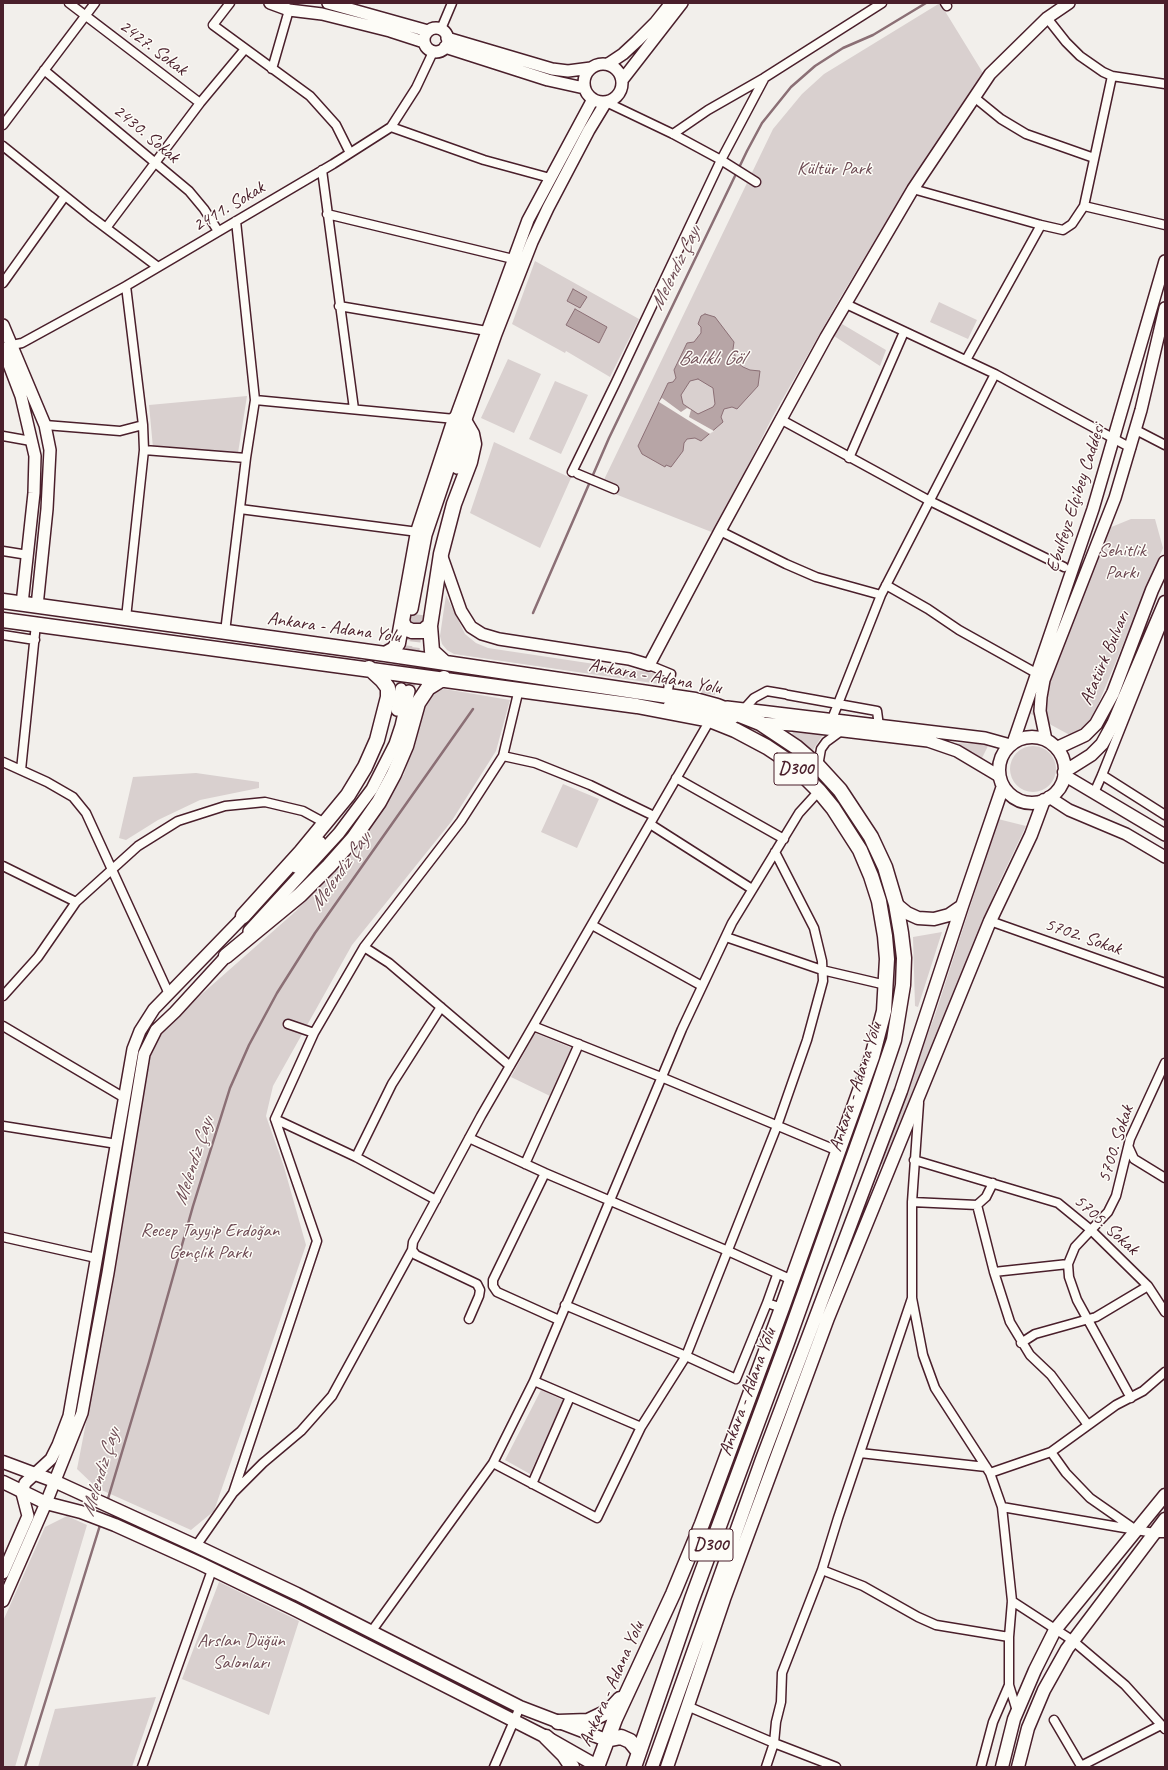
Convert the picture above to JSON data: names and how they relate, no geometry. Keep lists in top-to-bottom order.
{
  "streets": {
    "highway": ["Ankara - Adana Yolu", "D300"],
    "main road": ["Ebulfeyz Elçibey Caddesi", "Atatürk Bulvarı"],
    "street": [
      "2427. Sokak",
      "2430. Sokak",
      "2411. Sokak",
      "5702. Sokak",
      "5700. Sokak",
      "5705. Sokak"
    ]
  },
  "crossings": [
    ["2430. Sokak", "2411. Sokak"],
    ["Ebulfeyz Elçibey Caddesi", "Atatürk Bulvarı"],
    ["5700. Sokak", "5705. Sokak"]
  ],
  "water": ["Melendiz Çayı", "Balıklı Göl"],
  "parks": [
    "Kültür Park",
    "Sehitlik Parkı",
    "Recep Tayyip Erdoğan Gençlik Parkı",
    "Arslan Düğün Salonları"
  ]
}
